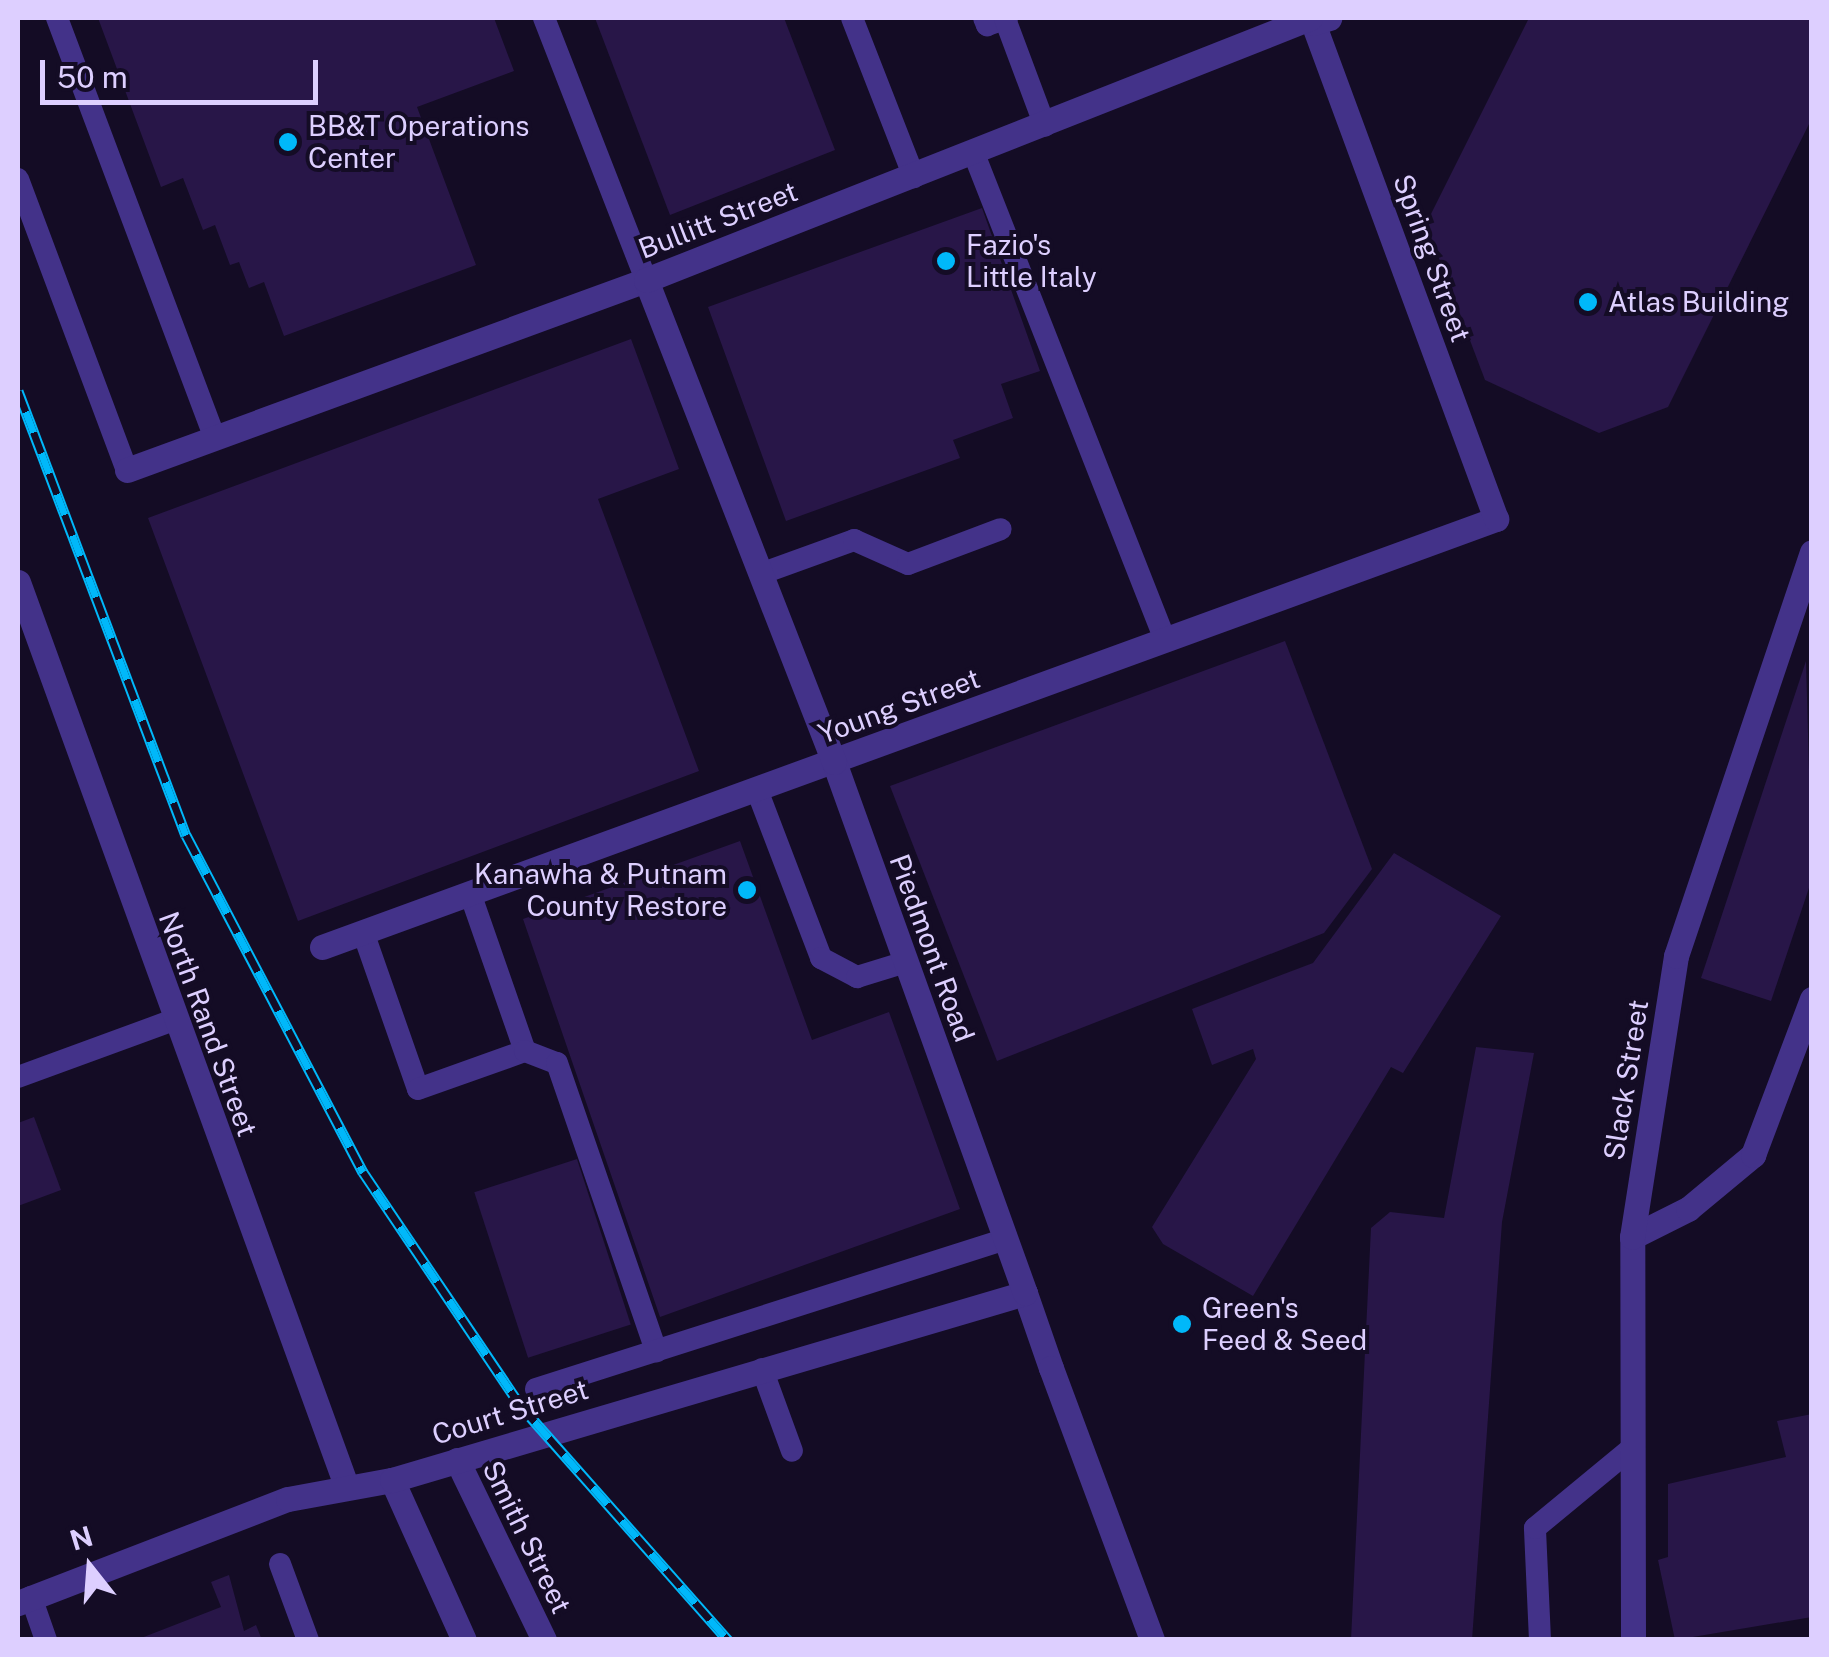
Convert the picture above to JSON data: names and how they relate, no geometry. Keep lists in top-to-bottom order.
{
  "streets": {
    "street": [
      "Bullitt Street",
      "Spring Street",
      "Young Street",
      "Piedmont Road",
      "North Rand Street",
      "Slack Street",
      "Court Street",
      "Smith Street"
    ]
  },
  "crossings": [
    ["Bullitt Street", "Spring Street"],
    ["Bullitt Street", "Piedmont Road"],
    ["Spring Street", "Young Street"],
    ["Young Street", "Piedmont Road"],
    ["Piedmont Road", "Court Street"],
    ["North Rand Street", "Court Street"],
    ["Court Street", "Smith Street"]
  ],
  "places": [
    "BB&T Operations Center",
    "Fazio's Little Italy",
    "Atlas Building",
    "Kanawha & Putnam County Restore",
    "Green's Feed & Seed"
  ],
  "scale_bar": "50 m",
  "north": "top"
}
